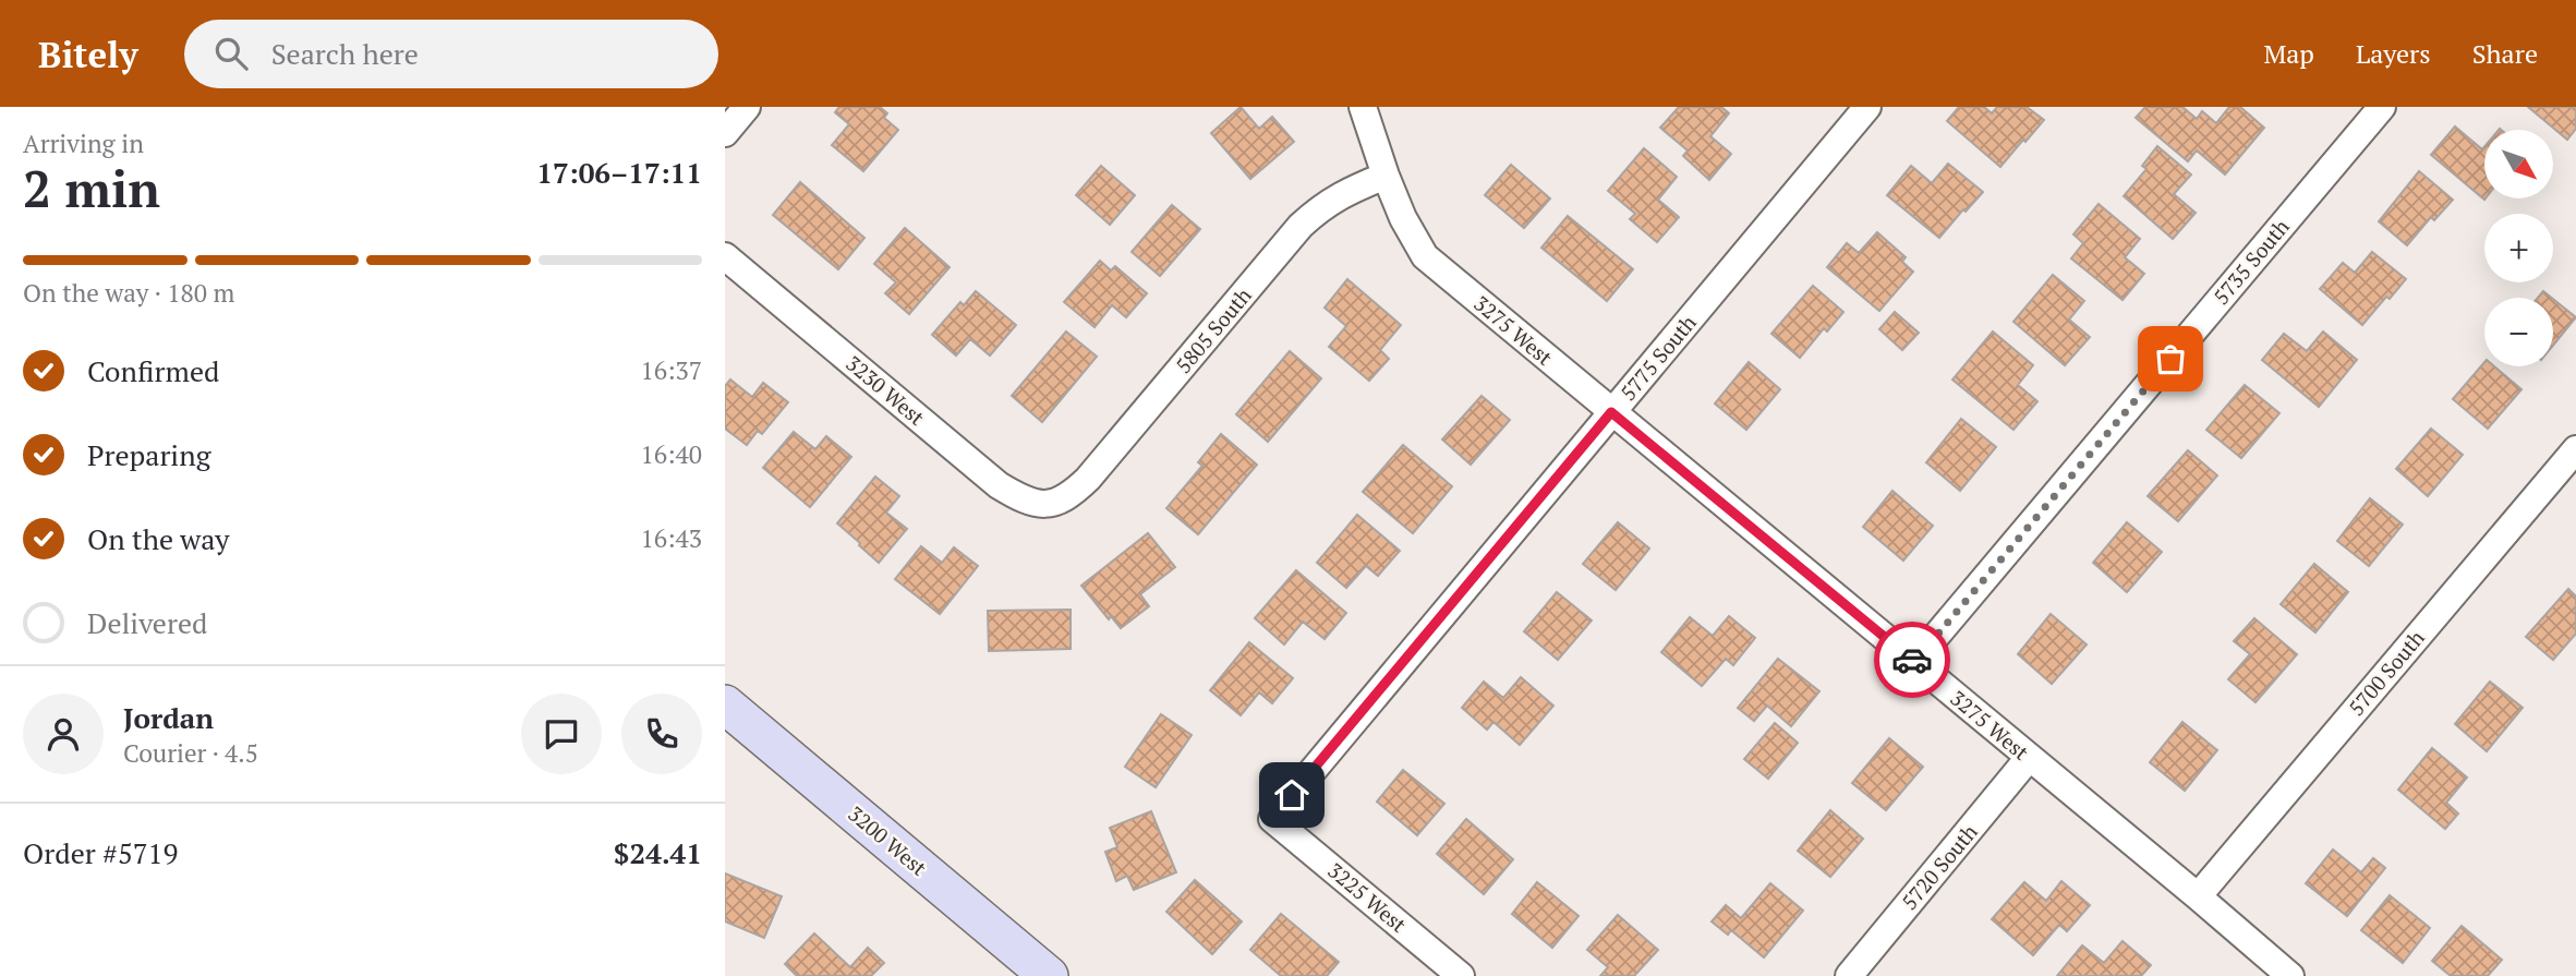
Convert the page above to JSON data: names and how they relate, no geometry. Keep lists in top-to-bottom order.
{
  "streets": {
    "street": [
      "5735 South",
      "5805 South",
      "3275 West",
      "5775 South",
      "3230 West",
      "5700 South",
      "3200 West",
      "5720 South",
      "3225 West"
    ]
  },
  "crossings": [
    ["5735 South", "3275 West"],
    ["5805 South", "3275 West"],
    ["5805 South", "3230 West"],
    ["3275 West", "5775 South"],
    ["3275 West", "5700 South"],
    ["3275 West", "5720 South"],
    ["5775 South", "3225 West"]
  ],
  "north": "bottom right",
  "page": {
    "header": "Bitely",
    "search": "Search here",
    "nav": ["Map", "Layers", "Share"],
    "heading": ["2 min", "Arriving in", "17:06–17:11"],
    "panel": [
      "Jordan",
      "Courier · 4.5",
      "Order #5719",
      "$24.41"
    ],
    "map_buttons": ["+", "−"],
    "bar": "On the way · 180 m",
    "list": [
      ["Confirmed", "16:37"],
      ["Preparing", "16:40"],
      ["On the way", "16:43"],
      "Delivered"
    ]
  }
}
